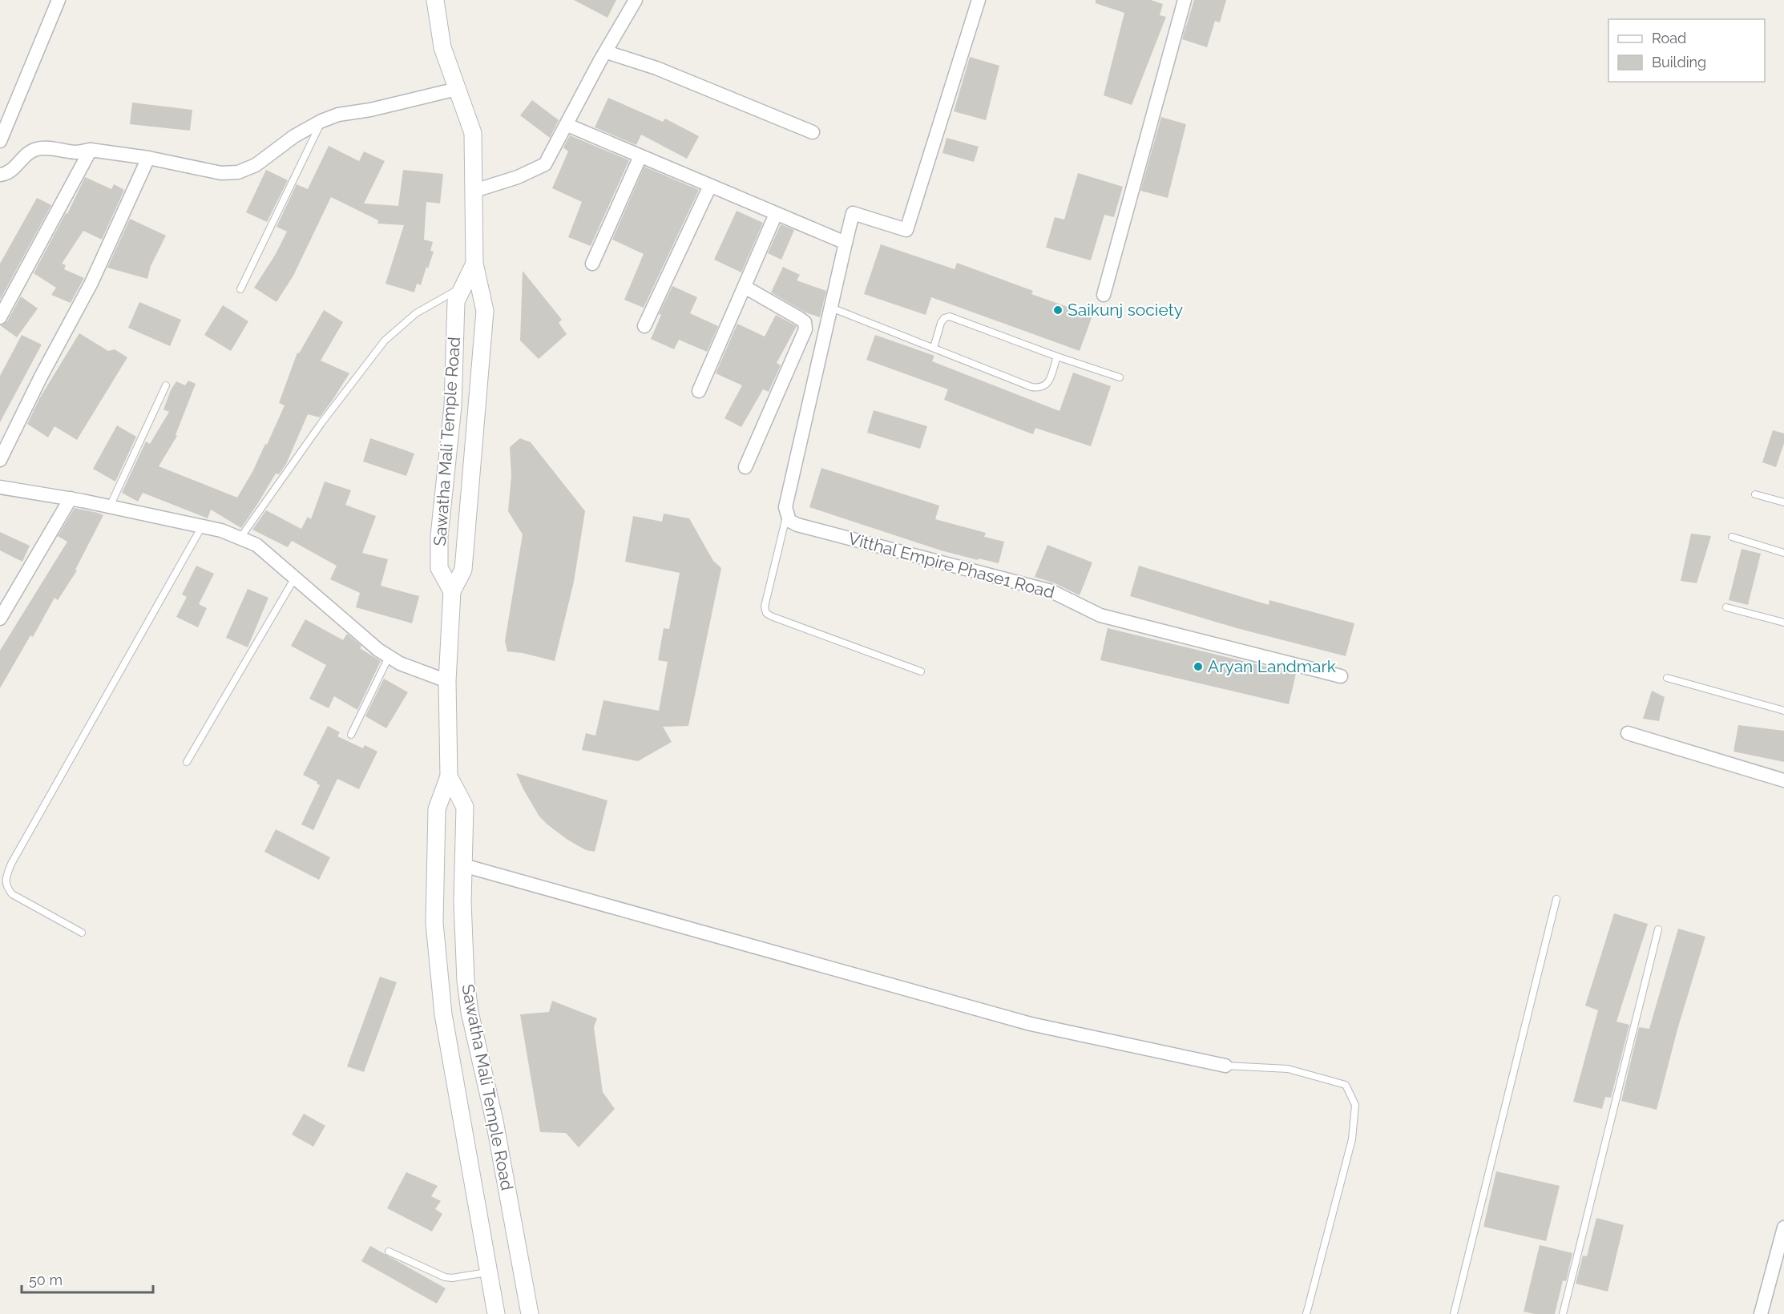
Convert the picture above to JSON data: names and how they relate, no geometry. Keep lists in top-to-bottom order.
{
  "streets": {
    "street": ["Sawatha Mali Temple Road", "Vitthal Empire Phase1 Road"]
  },
  "places": ["Saikunj society", "Aryan Landmark"],
  "legend": ["Road", "Building"],
  "scale_bar": "50 m"
}
